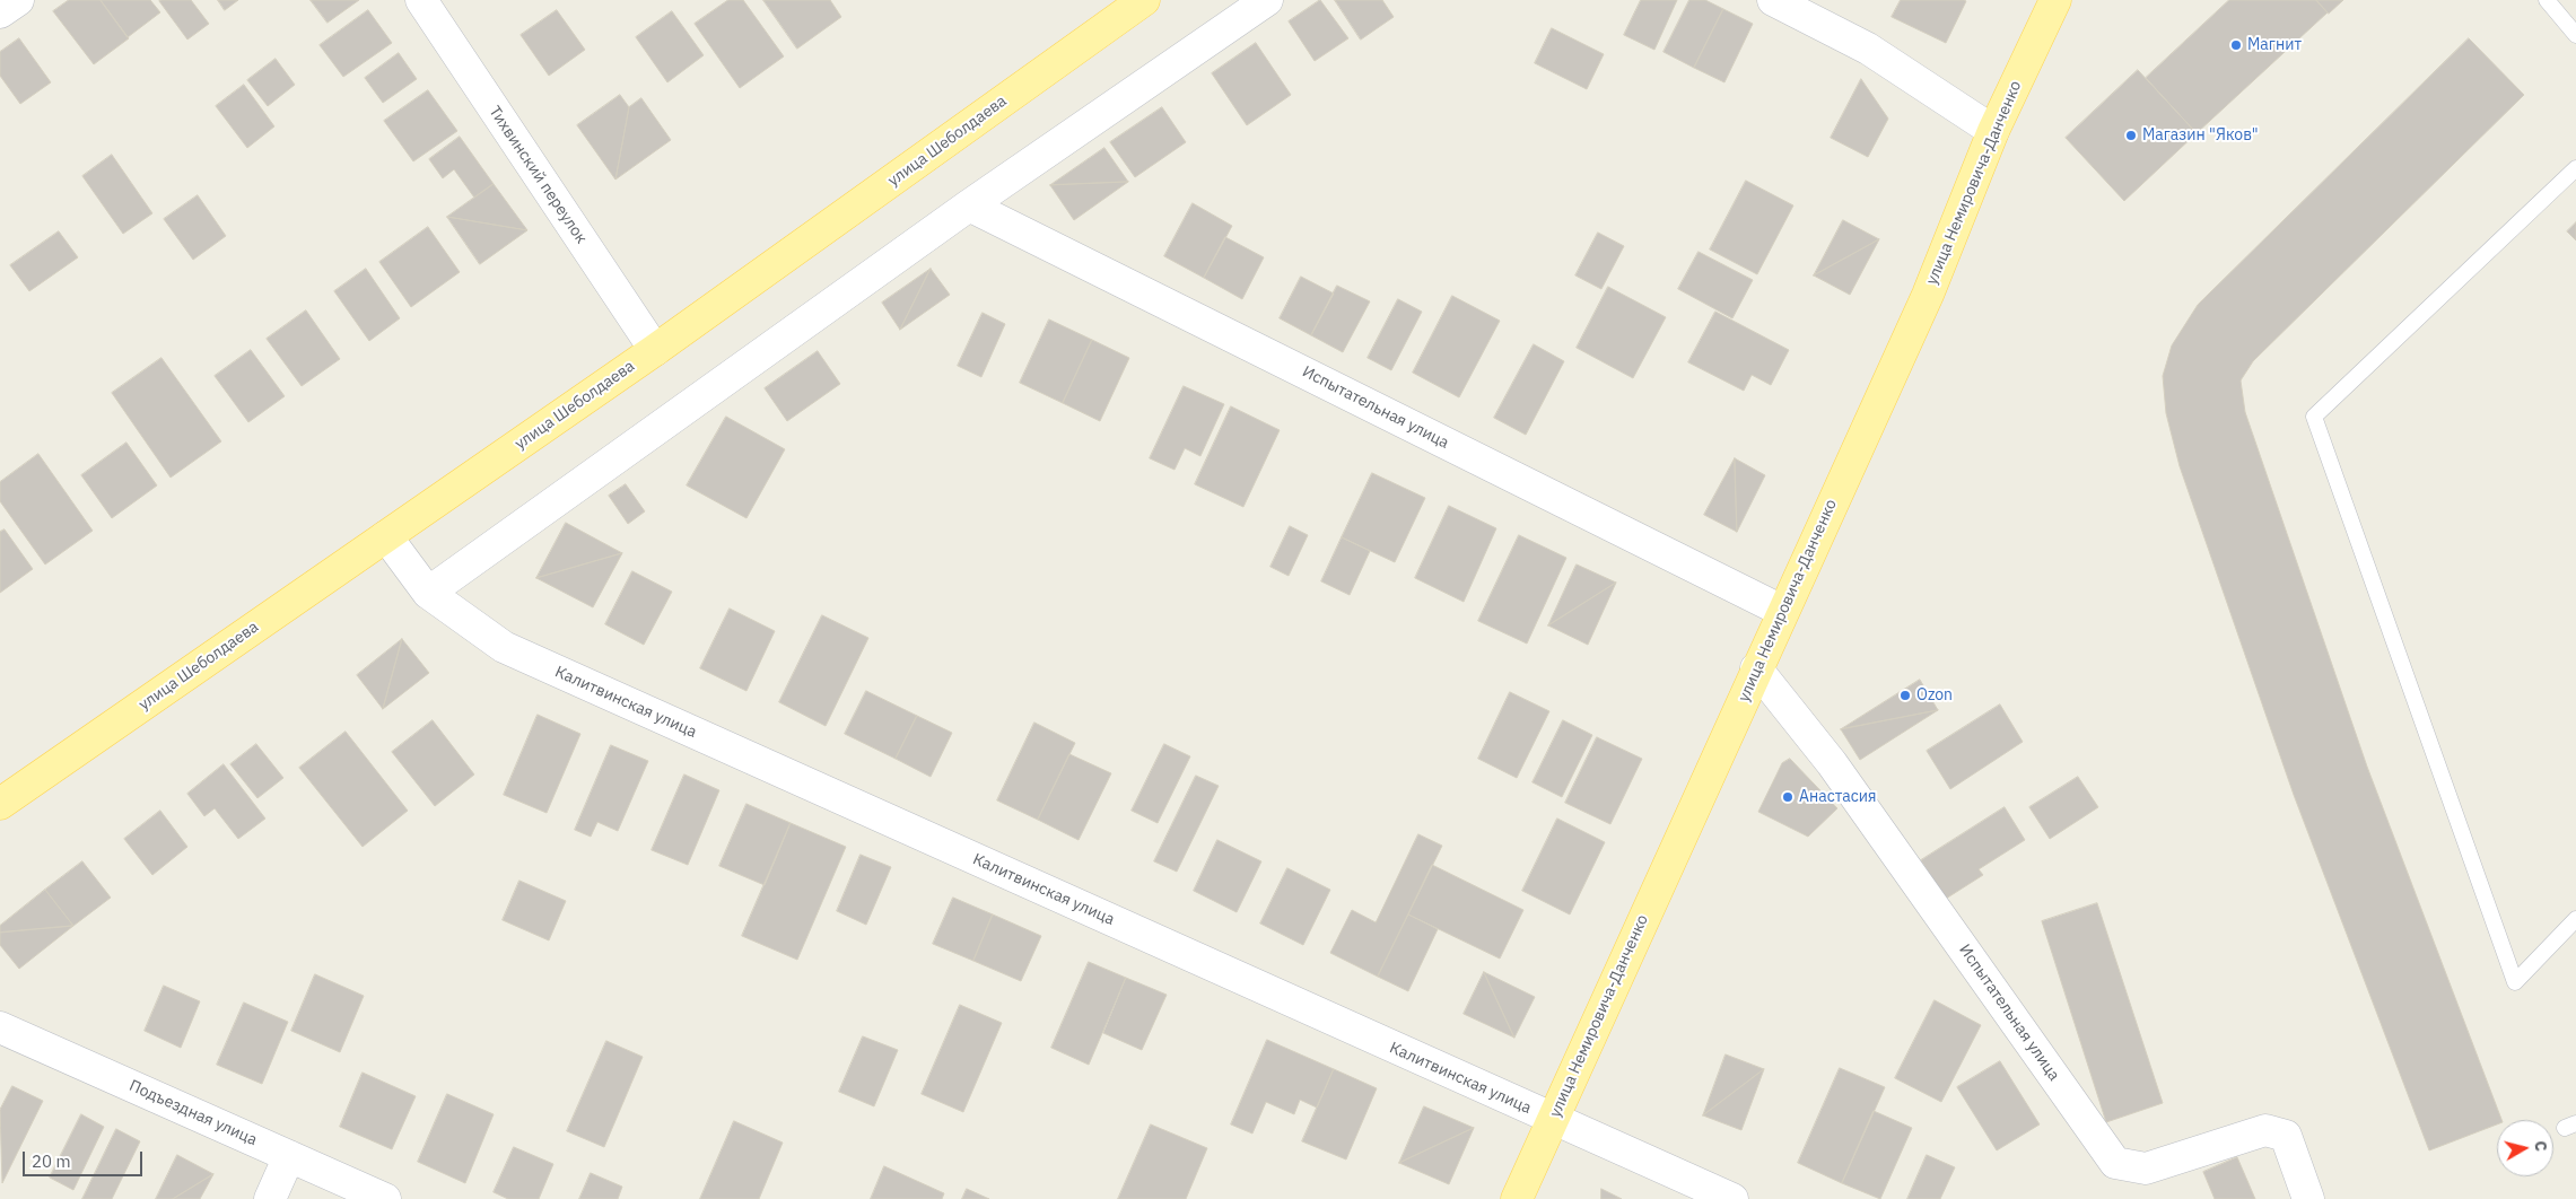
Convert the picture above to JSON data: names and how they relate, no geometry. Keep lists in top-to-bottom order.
{
  "streets": {
    "main road": ["улица Шеболдаева", "улица Немировича-Данченко"],
    "street": [
      "Тихвинский переулок",
      "Испытательная улица",
      "Калитвинская улица",
      "Подъездная улица"
    ]
  },
  "crossings": [
    ["улица Шеболдаева", "Тихвинский переулок"],
    ["улица Шеболдаева", "Калитвинская улица"],
    ["улица Немировича-Данченко", "Испытательная улица"],
    ["улица Немировича-Данченко", "Калитвинская улица"]
  ],
  "places": [
    "Магнит",
    "Магазин \"Яков\"",
    "Ozon",
    "Анастасия"
  ],
  "scale_bar": "20 m",
  "north": "right"
}
